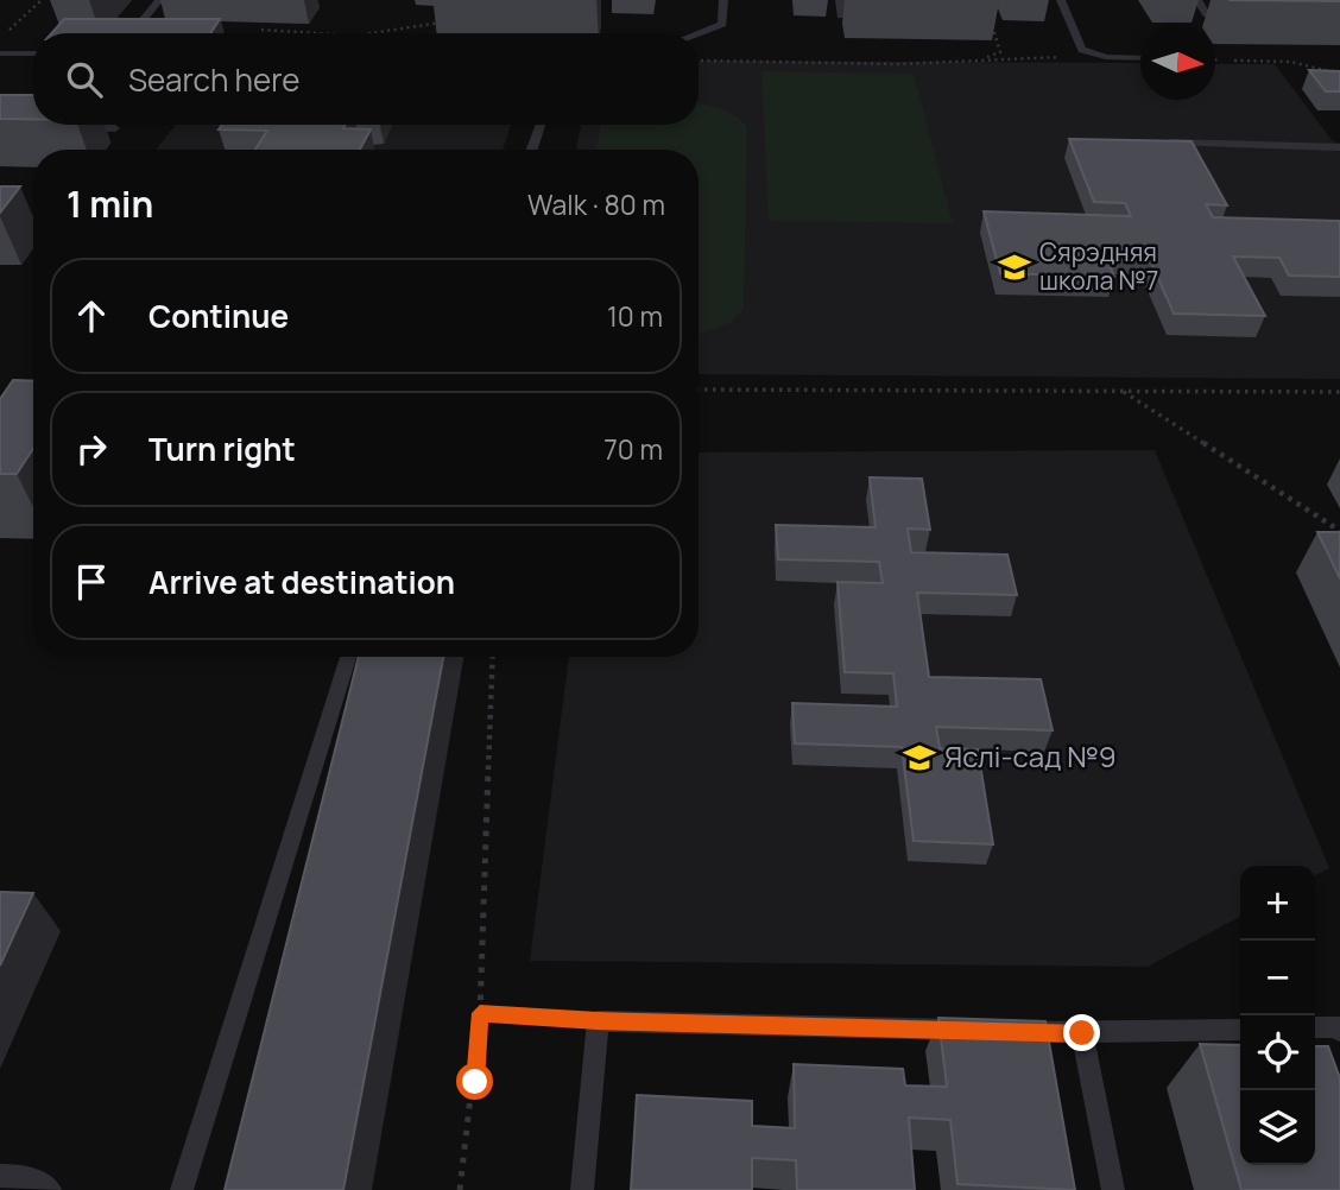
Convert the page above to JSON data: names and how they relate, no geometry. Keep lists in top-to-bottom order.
{
  "places": {
    "school or university": ["Сярэдняя школа №7", "Яслі-сад №9"]
  },
  "north": "right",
  "page": {
    "search": "Search here",
    "heading": ["1 min", "Walk · 80 m"],
    "list": [
      ["Continue", "10 m"],
      ["Turn right", "70 m"],
      "Arrive at destination"
    ],
    "map_buttons": ["+", "−"]
  }
}
